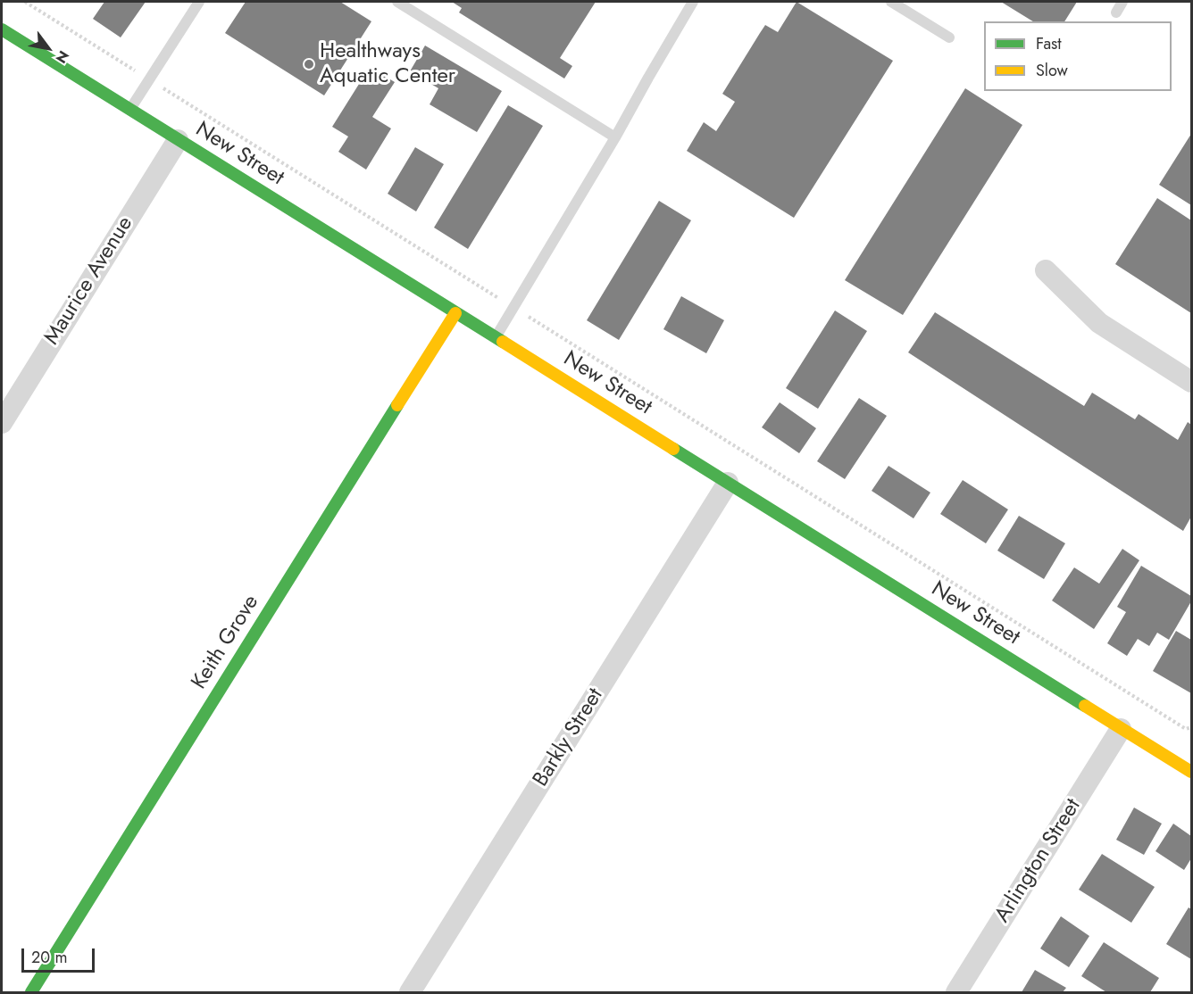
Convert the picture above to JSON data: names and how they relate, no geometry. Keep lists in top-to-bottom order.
{
  "streets": {
    "street": [
      "New Street",
      "Maurice Avenue",
      "Keith Grove",
      "Barkly Street",
      "Arlington Street"
    ]
  },
  "crossings": [
    ["New Street", "Maurice Avenue"],
    ["New Street", "Keith Grove"],
    ["New Street", "Barkly Street"],
    ["New Street", "Arlington Street"]
  ],
  "places": ["Healthways Aquatic Center"],
  "legend": ["Fast", "Slow"],
  "scale_bar": "20 m",
  "north": "bottom right"
}
